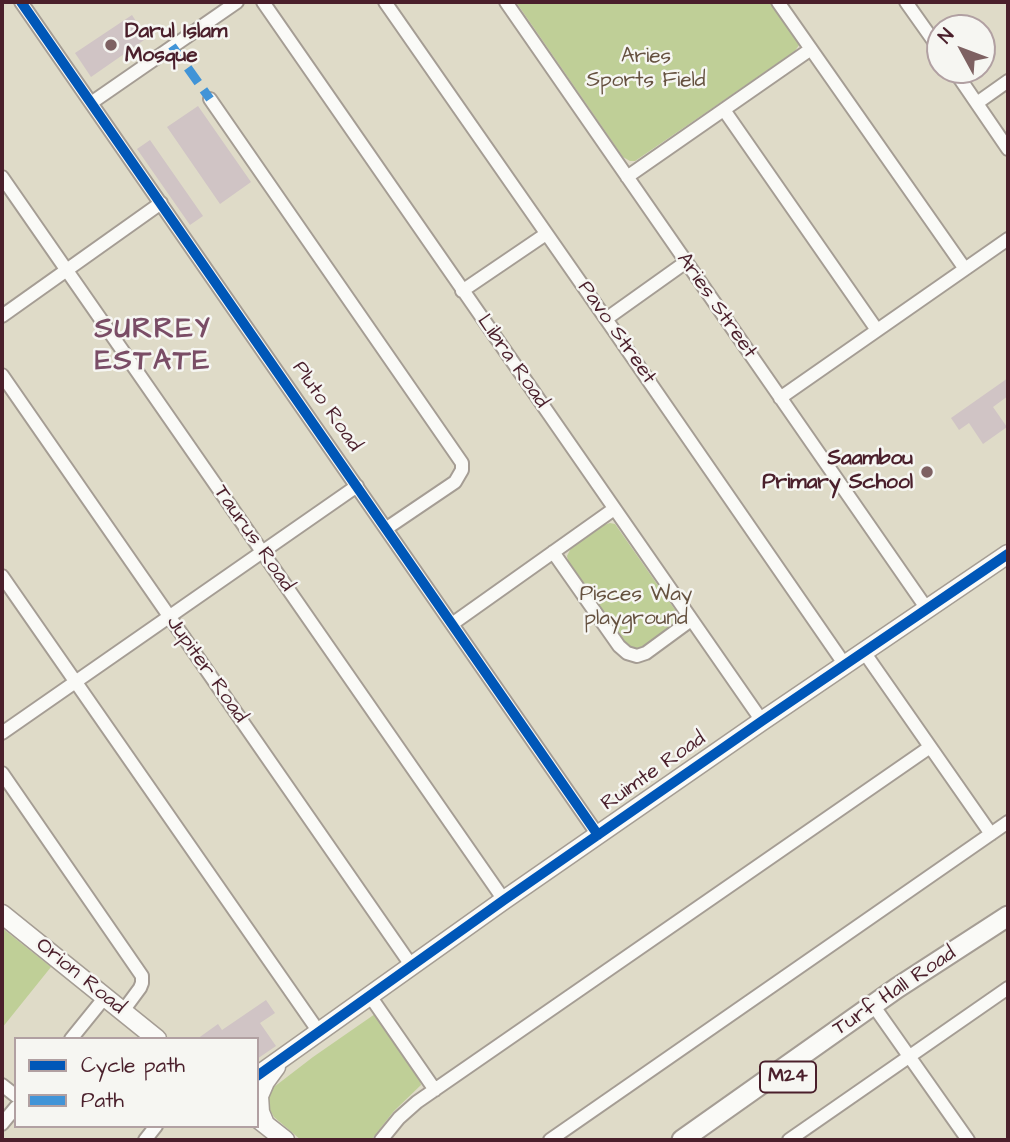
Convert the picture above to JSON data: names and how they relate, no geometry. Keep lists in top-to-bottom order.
{
  "streets": {
    "main road": ["Turf Hall Road", "M24"],
    "street": [
      "Aries Street",
      "Pavo Street",
      "Libra Road",
      "Pluto Road",
      "Taurus Road",
      "Jupiter Road",
      "Ruimte Road",
      "Orion Road"
    ]
  },
  "crossings": [
    ["Aries Street", "Ruimte Road"],
    ["Pavo Street", "Ruimte Road"],
    ["Libra Road", "Ruimte Road"],
    ["Pluto Road", "Ruimte Road"],
    ["Taurus Road", "Ruimte Road"],
    ["Jupiter Road", "Ruimte Road"]
  ],
  "districts": ["SURREY ESTATE"],
  "parks": ["Aries Sports Field", "Pisces Way playground"],
  "places": ["Darul Islam Mosque", "Saambou Primary School"],
  "legend": ["Cycle path", "Path"],
  "north": "top left"
}
